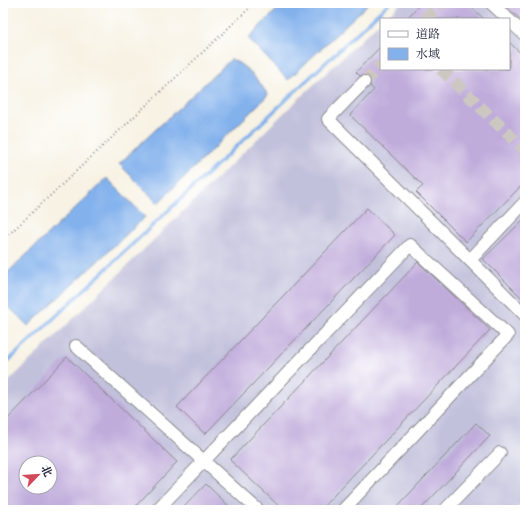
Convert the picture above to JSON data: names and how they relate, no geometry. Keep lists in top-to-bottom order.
{
  "legend": ["道路", "水域"],
  "north": "top right"
}
